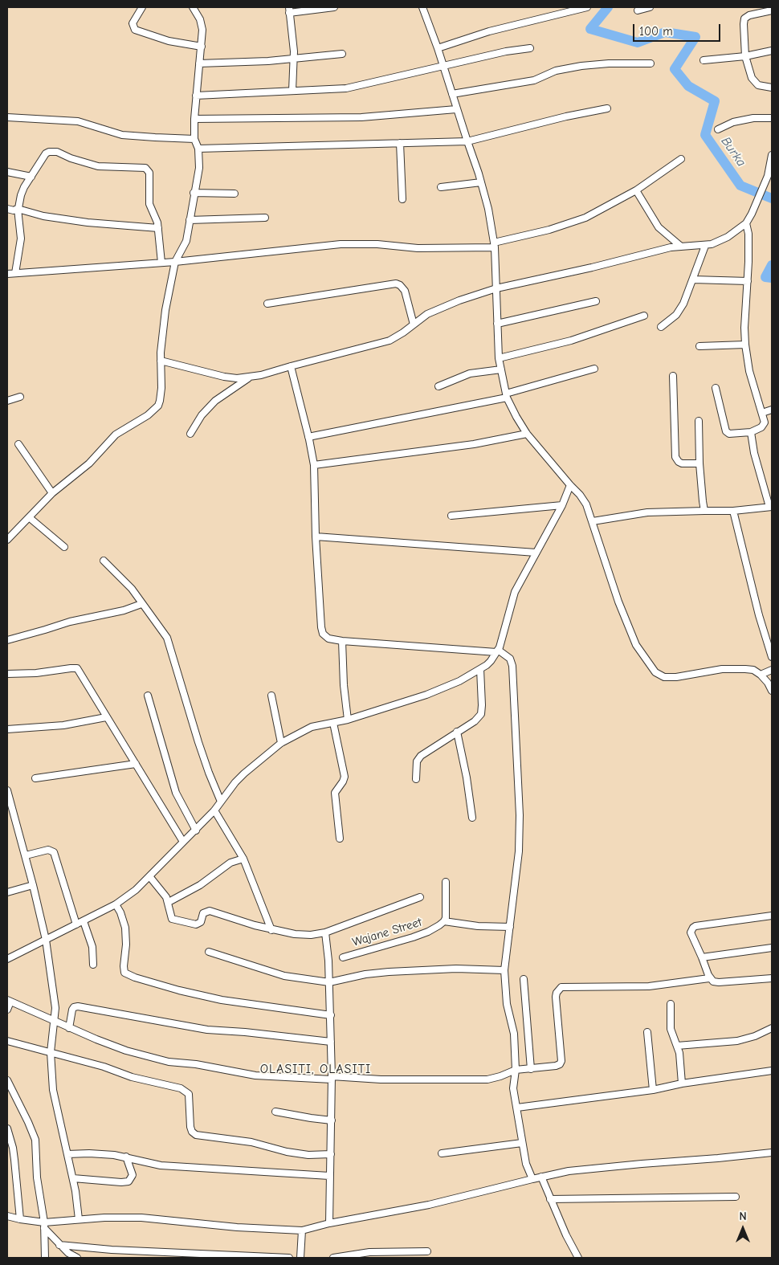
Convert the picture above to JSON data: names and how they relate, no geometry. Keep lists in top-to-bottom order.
{
  "streets": {
    "street": ["Wajane Street"]
  },
  "districts": ["OLASITI, OLASITI"],
  "water": ["Burka"],
  "scale_bar": "100 m",
  "north": "top"
}
